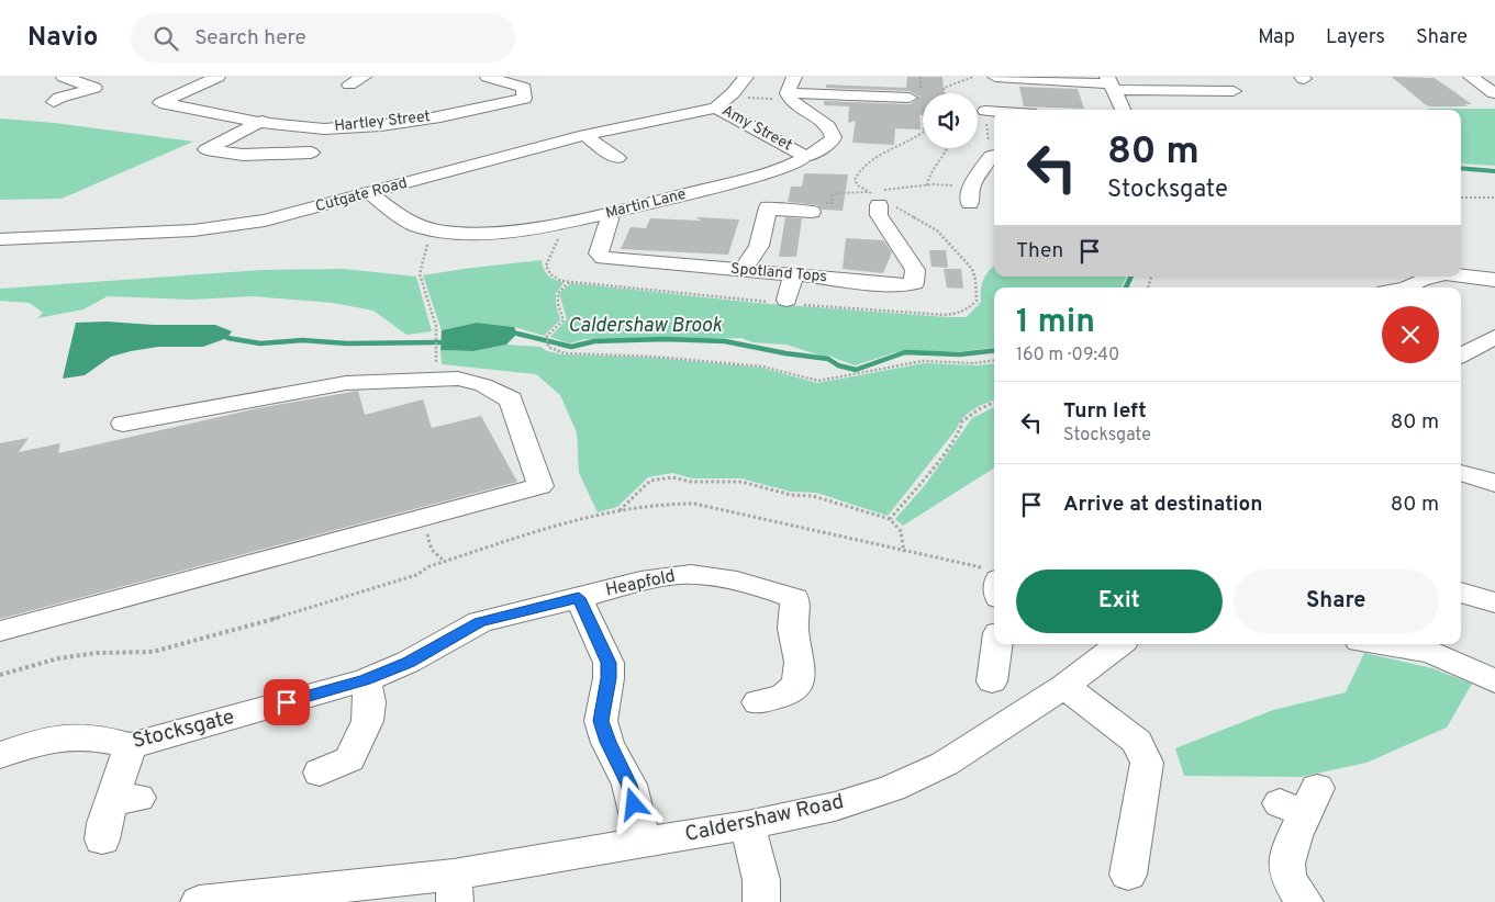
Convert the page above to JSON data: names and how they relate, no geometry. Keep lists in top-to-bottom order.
{
  "streets": {
    "street": [
      "Hartley Street",
      "Amy Street",
      "Cutgate Road",
      "Martin Lane",
      "Spotland Tops",
      "Heapfold",
      "Stocksgate",
      "Caldershaw Road"
    ]
  },
  "crossings": [
    ["Amy Street", "Cutgate Road"],
    ["Amy Street", "Martin Lane"],
    ["Cutgate Road", "Martin Lane"],
    ["Martin Lane", "Spotland Tops"],
    ["Heapfold", "Stocksgate"],
    ["Heapfold", "Caldershaw Road"]
  ],
  "water": ["Caldershaw Brook"],
  "page": {
    "header": "Navio",
    "search": "Search here",
    "nav": ["Map", "Layers", "Share"],
    "turn": ["80 m", "Stocksgate"],
    "then": "Then",
    "heading": ["1 min", "160 m · 09:40"],
    "list": [
      {
        "name": "Turn left",
        "note": "Stocksgate",
        "value": "80 m"
      },
      {
        "name": "Arrive at destination",
        "value": "80 m"
      }
    ],
    "buttons": ["Exit", "Share"]
  }
}
